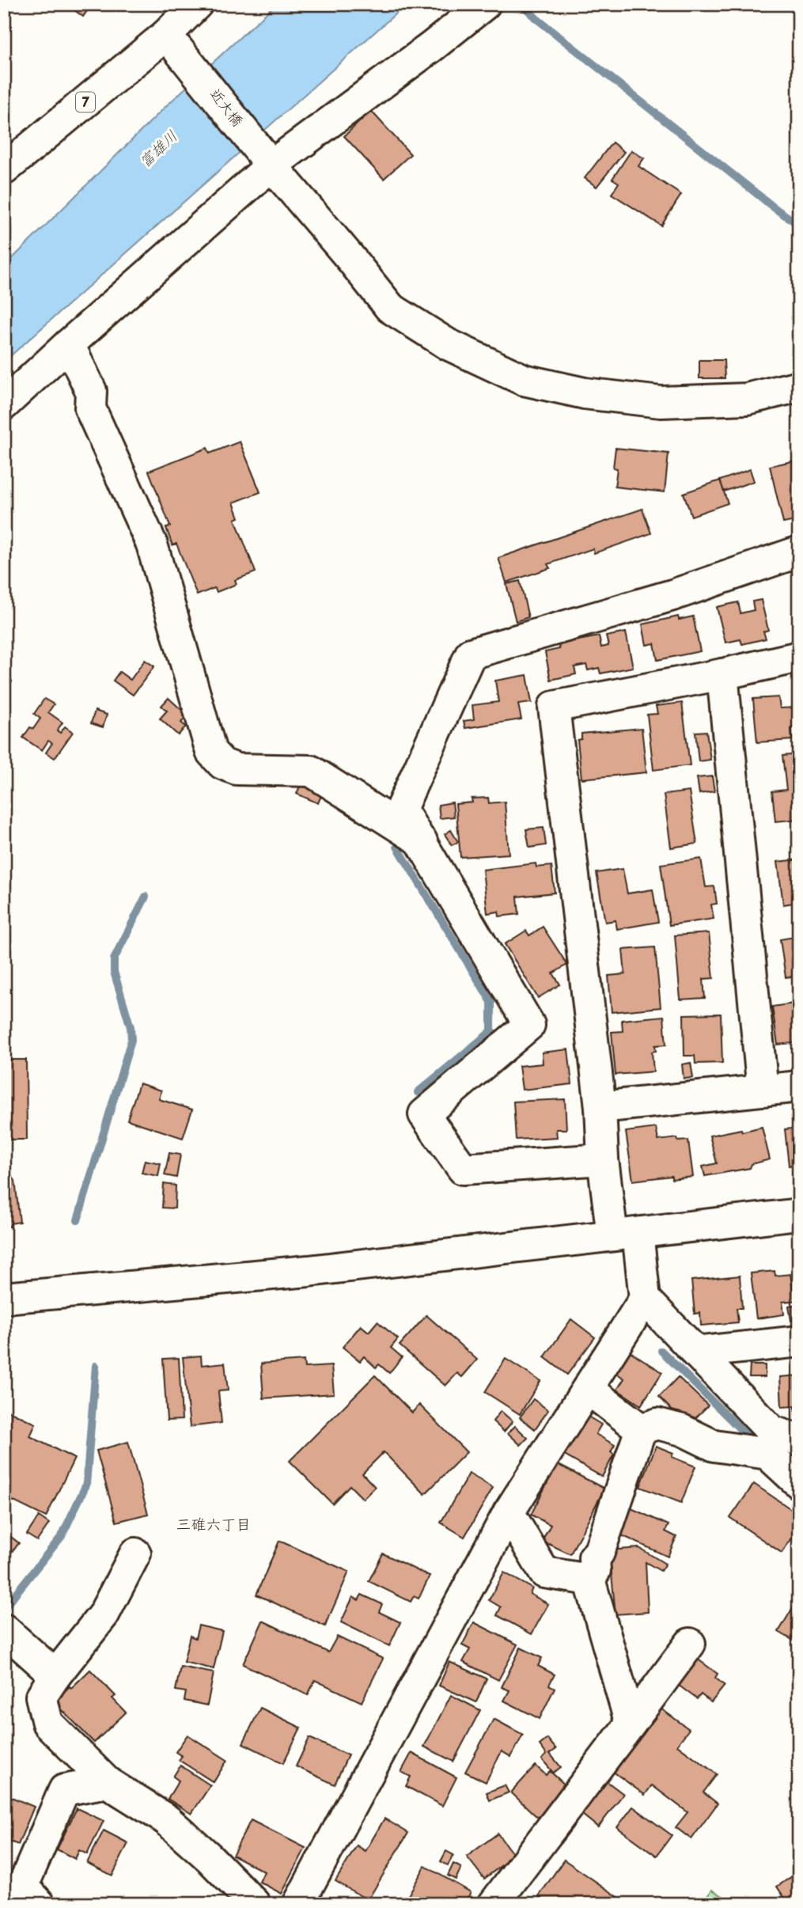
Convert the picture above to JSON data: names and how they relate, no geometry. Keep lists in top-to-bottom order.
{
  "streets": {
    "street": ["7", "近大橋"]
  },
  "crossings": [
    ["7", "近大橋"]
  ],
  "districts": ["三碓六丁目"],
  "water": ["富雄川"]
}
